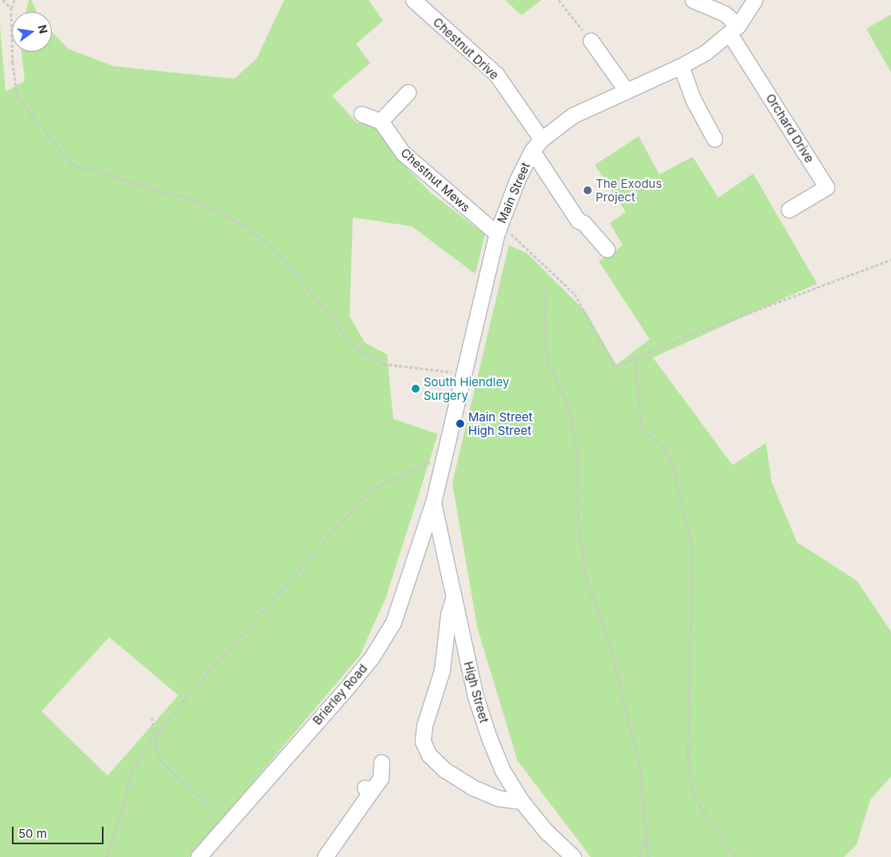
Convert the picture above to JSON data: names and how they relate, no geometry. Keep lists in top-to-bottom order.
{
  "streets": {
    "street": [
      "Chestnut Drive",
      "Orchard Drive",
      "Chestnut Mews",
      "Main Street",
      "High Street",
      "Brierley Road"
    ]
  },
  "crossings": [
    ["Chestnut Drive", "Main Street"],
    ["Orchard Drive", "Main Street"],
    ["Chestnut Mews", "Main Street"],
    ["Main Street", "High Street"],
    ["Main Street", "Brierley Road"],
    ["High Street", "Brierley Road"]
  ],
  "places": ["The Exodus Project", "South Hiendley Surgery", "Main Street High Street"],
  "scale_bar": "50 m",
  "north": "right"
}
